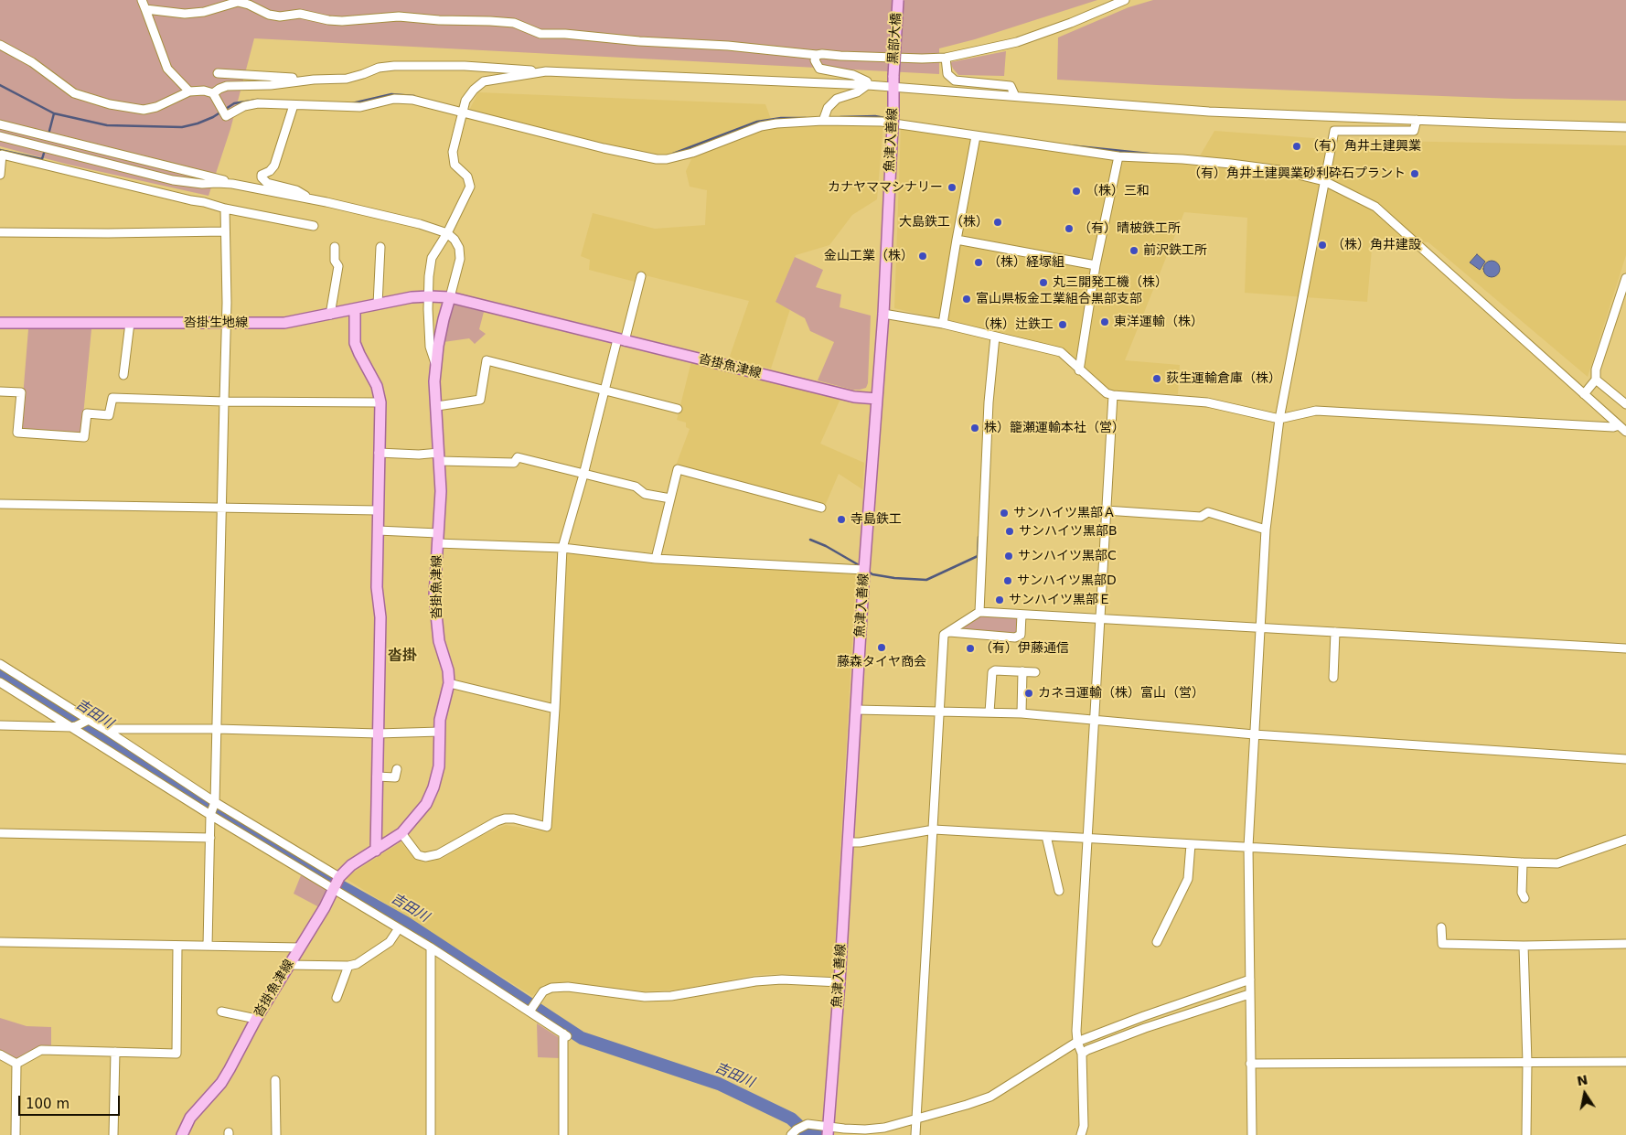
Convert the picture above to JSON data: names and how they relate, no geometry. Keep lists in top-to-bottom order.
{
  "streets": {
    "main road": [
      "黒部大橋",
      "魚津入善線",
      "沓掛生地線",
      "沓掛魚津線"
    ]
  },
  "crossings": [
    ["黒部大橋", "魚津入善線"],
    ["魚津入善線", "沓掛魚津線"],
    ["沓掛生地線", "沓掛魚津線"]
  ],
  "districts": ["沓掛"],
  "water": ["吉田川"],
  "places": [
    "（有）角井土建興業",
    "（有）角井土建興業砂利砕石プラント",
    "カナヤママシナリー",
    "（株）三和",
    "大島鉄工（株）",
    "（有）晴柀鉄工所",
    "（株）角井建設",
    "前沢鉄工所",
    "金山工業（株）",
    "（株）経塚組",
    "丸三開発工機（株）",
    "富山県板金工業組合黒部支部",
    "東洋運輸（株）",
    "（株）辻鉄工",
    "荻生運輸倉庫（株）",
    "株）籠瀬運輸本社（営）",
    "サンハイツ黒部Ａ",
    "寺島鉄工",
    "サンハイツ黒部B",
    "サンハイツ黒部C",
    "サンハイツ黒部D",
    "サンハイツ黒部Ｅ",
    "藤森タイヤ商会",
    "（有）伊藤通信",
    "カネヨ運輸（株）富山（営）"
  ],
  "scale_bar": "100 m",
  "north": "top"
}
